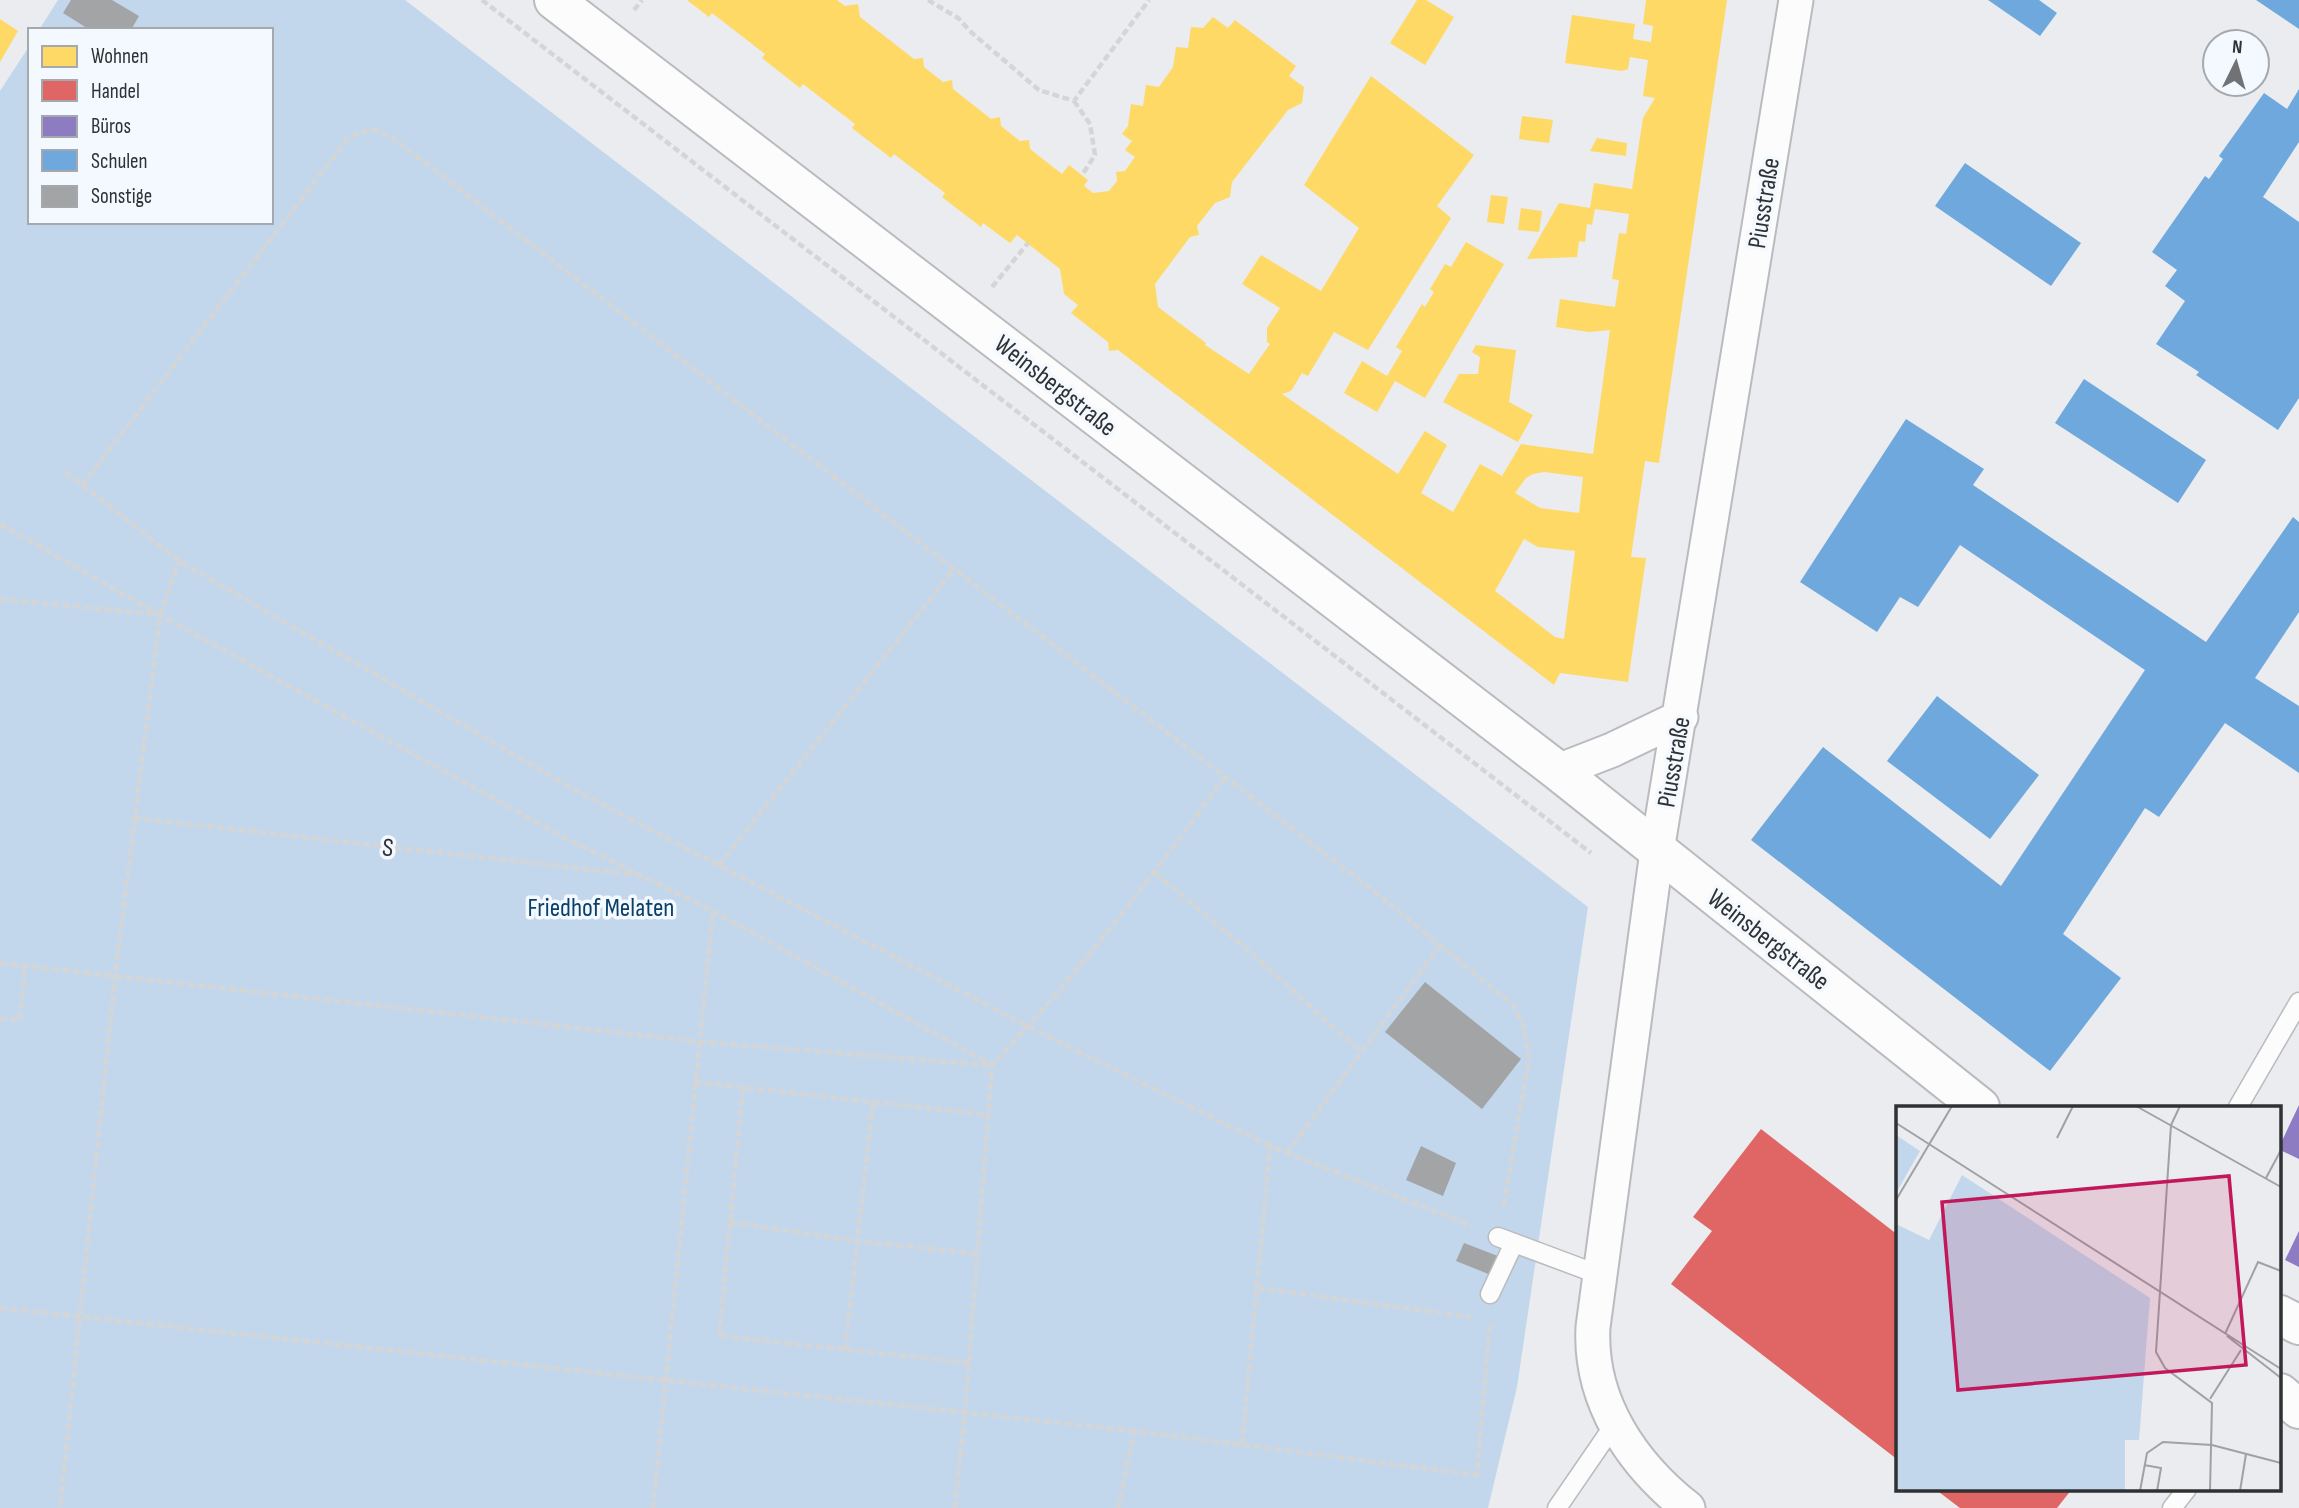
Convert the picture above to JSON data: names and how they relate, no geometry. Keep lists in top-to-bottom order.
{
  "streets": {
    "street": ["Piusstraße", "Weinsbergstraße"],
    "path": ["S"]
  },
  "crossings": [
    ["Piusstraße", "Weinsbergstraße"]
  ],
  "parks": ["Friedhof Melaten"],
  "legend": [
    "Wohnen",
    "Handel",
    "Büros",
    "Schulen",
    "Sonstige"
  ],
  "north": "top"
}
